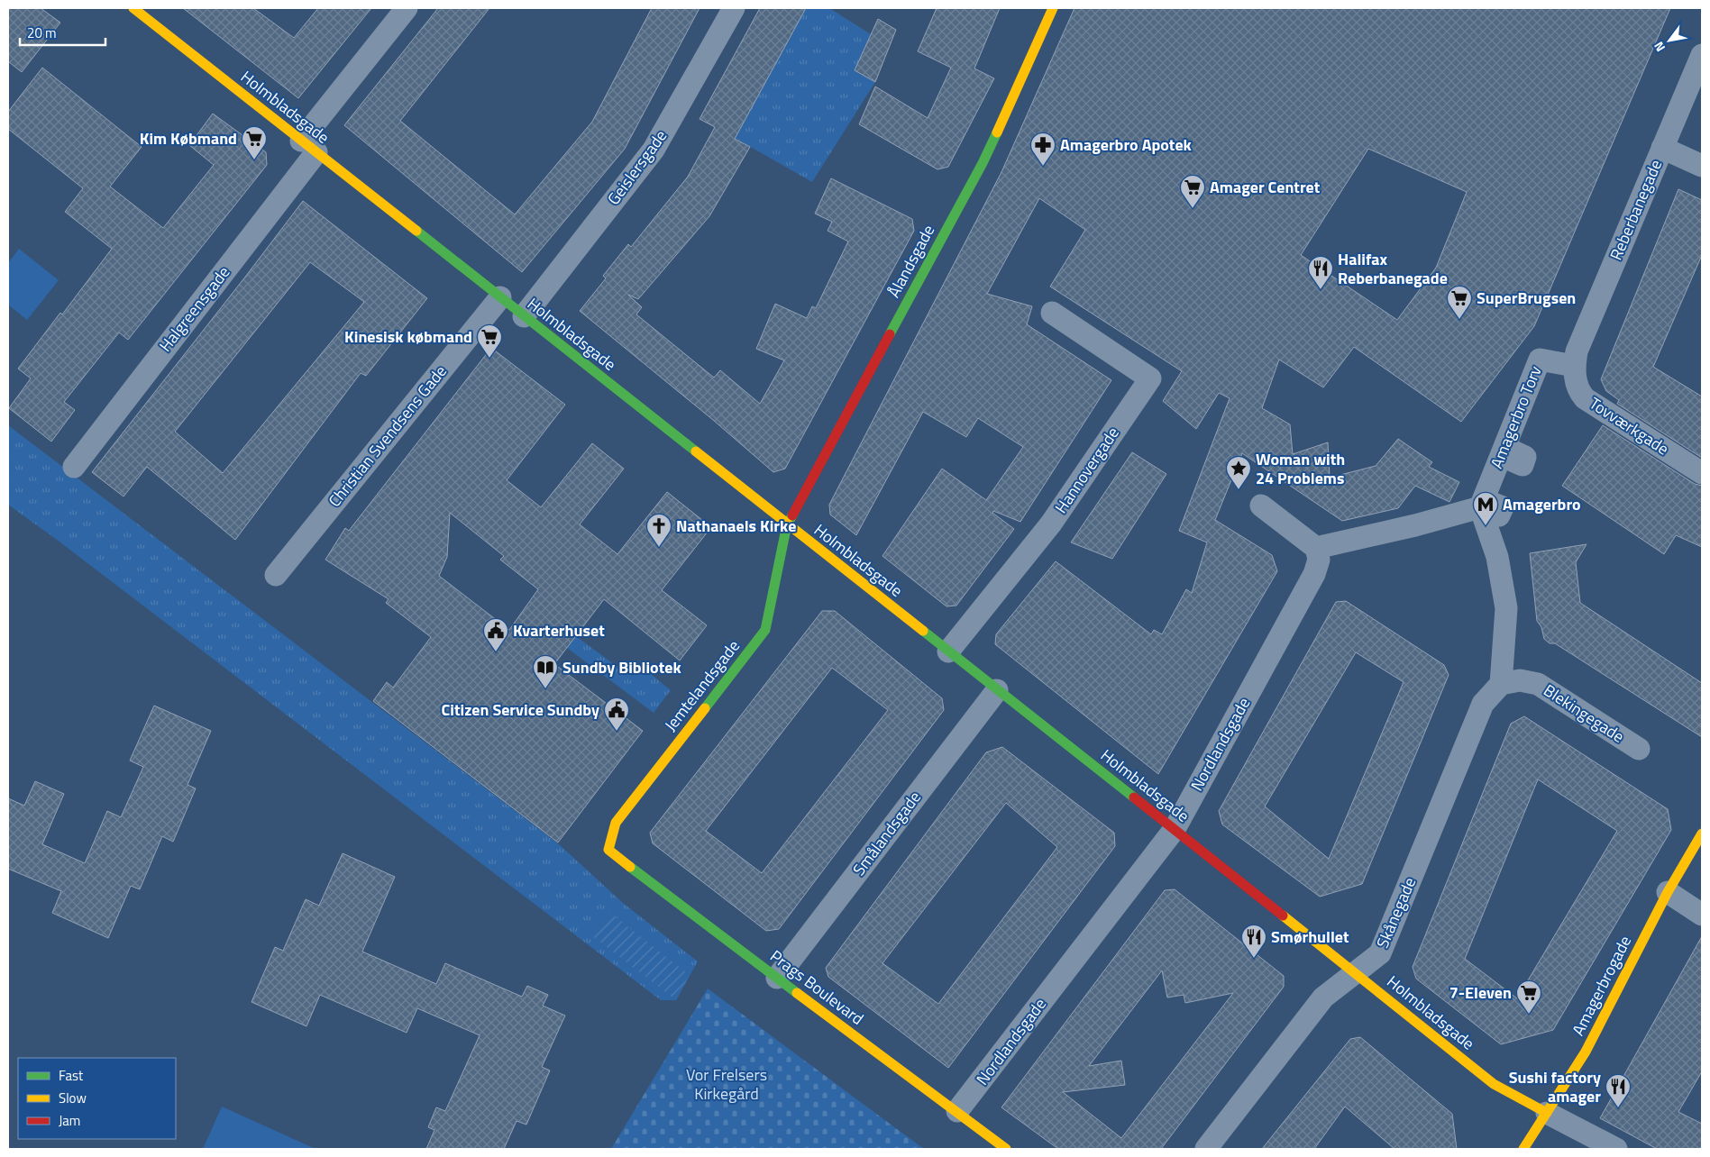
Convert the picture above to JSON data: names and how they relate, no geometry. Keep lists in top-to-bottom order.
{
  "streets": {
    "street": [
      "Holmbladsgade",
      "Geislersgade",
      "Reberbanegade",
      "Ålandsgade",
      "Halgreensgade",
      "Amagerbro Torv",
      "Tovværkgade",
      "Christian Svendsens Gade",
      "Hannovergade",
      "Jemtelandsgade",
      "Blekingegade",
      "Nordlandsgade",
      "Smålandsgade",
      "Skånegade",
      "Amagerbrogade",
      "Prags Boulevard"
    ]
  },
  "crossings": [
    ["Holmbladsgade", "Geislersgade"],
    ["Holmbladsgade", "Ålandsgade"],
    ["Holmbladsgade", "Halgreensgade"],
    ["Holmbladsgade", "Christian Svendsens Gade"],
    ["Holmbladsgade", "Hannovergade"],
    ["Holmbladsgade", "Jemtelandsgade"],
    ["Holmbladsgade", "Nordlandsgade"],
    ["Holmbladsgade", "Smålandsgade"],
    ["Holmbladsgade", "Skånegade"],
    ["Holmbladsgade", "Amagerbrogade"],
    ["Reberbanegade", "Amagerbro Torv"],
    ["Reberbanegade", "Tovværkgade"],
    ["Ålandsgade", "Jemtelandsgade"],
    ["Amagerbro Torv", "Tovværkgade"],
    ["Jemtelandsgade", "Prags Boulevard"],
    ["Blekingegade", "Skånegade"],
    ["Nordlandsgade", "Prags Boulevard"],
    ["Smålandsgade", "Prags Boulevard"]
  ],
  "parks": ["Vor Frelsers Kirkegård"],
  "places": {
    "supermarket": [
      "Kim Købmand",
      "Amager Centret",
      "SuperBrugsen",
      "Kinesisk købmand",
      "7-Eleven"
    ],
    "pharmacy": ["Amagerbro Apotek"],
    "restaurant": ["Halifax Reberbanegade", "Smørhullet", "Sushi factory amager"],
    "place": ["Woman with 24 Problems"],
    "metro station": ["Amagerbro"],
    "church": ["Nathanaels Kirke"],
    "public building": ["Kvarterhuset", "Citizen Service Sundby"],
    "library": ["Sundby Bibliotek"]
  },
  "legend": ["Fast", "Slow", "Jam"],
  "scale_bar": "20 m",
  "north": "bottom left"
}
